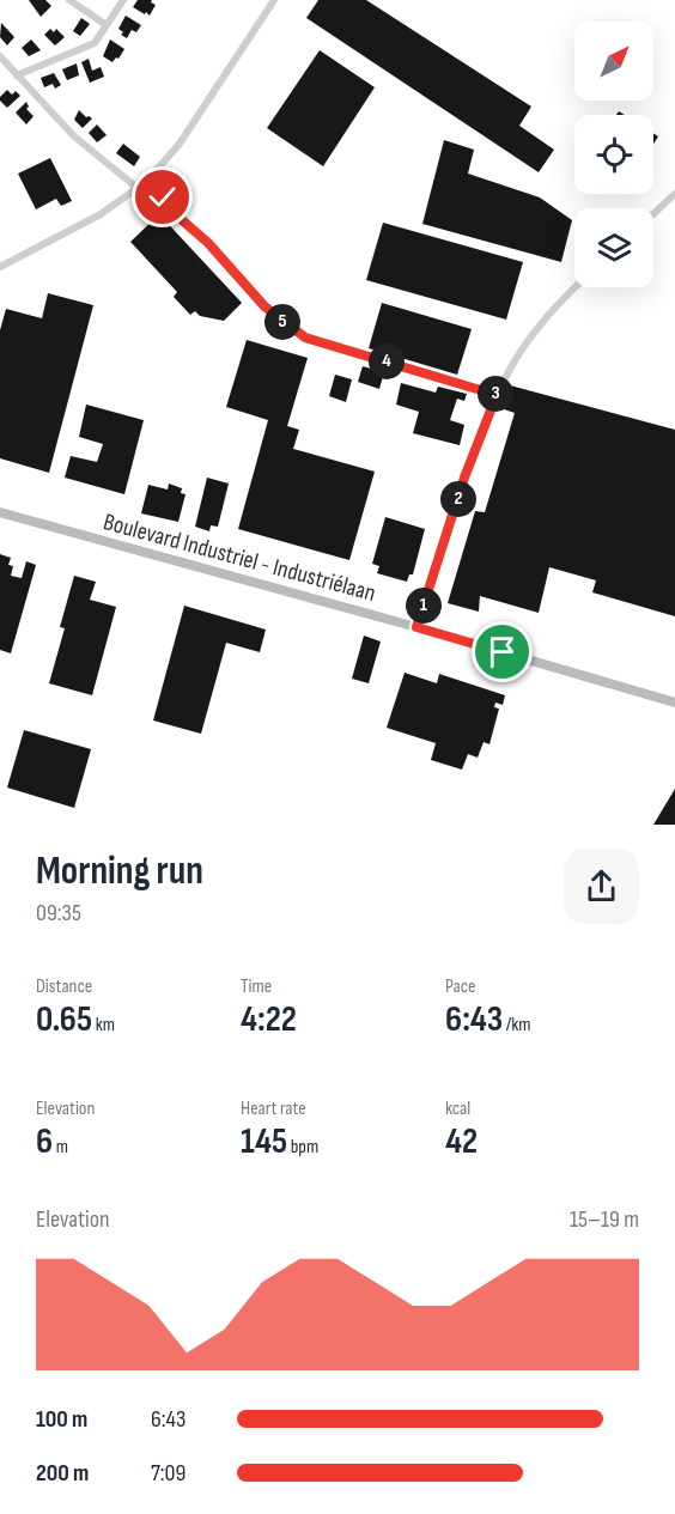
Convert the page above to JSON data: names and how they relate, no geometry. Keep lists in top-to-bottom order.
{
  "streets": {
    "main road": ["Boulevard Industriel - Industriélaan"]
  },
  "north": "top right",
  "page": {
    "pins": [
      "5",
      "4",
      "3",
      "2",
      "1"
    ],
    "heading": ["Morning run", "09:35"],
    "stats": [
      ["Distance", "0.65 km"],
      ["Time", "4:22"],
      ["Pace", "6:43 /km"],
      ["Elevation", "6 m"],
      ["Heart rate", "145 bpm"],
      ["kcal", "42"]
    ],
    "chart": ["Elevation", "15–19 m"],
    "list": [
      {
        "name": "100 m",
        "note": "6:43"
      },
      {
        "name": "200 m",
        "note": "7:09"
      }
    ]
  }
}
